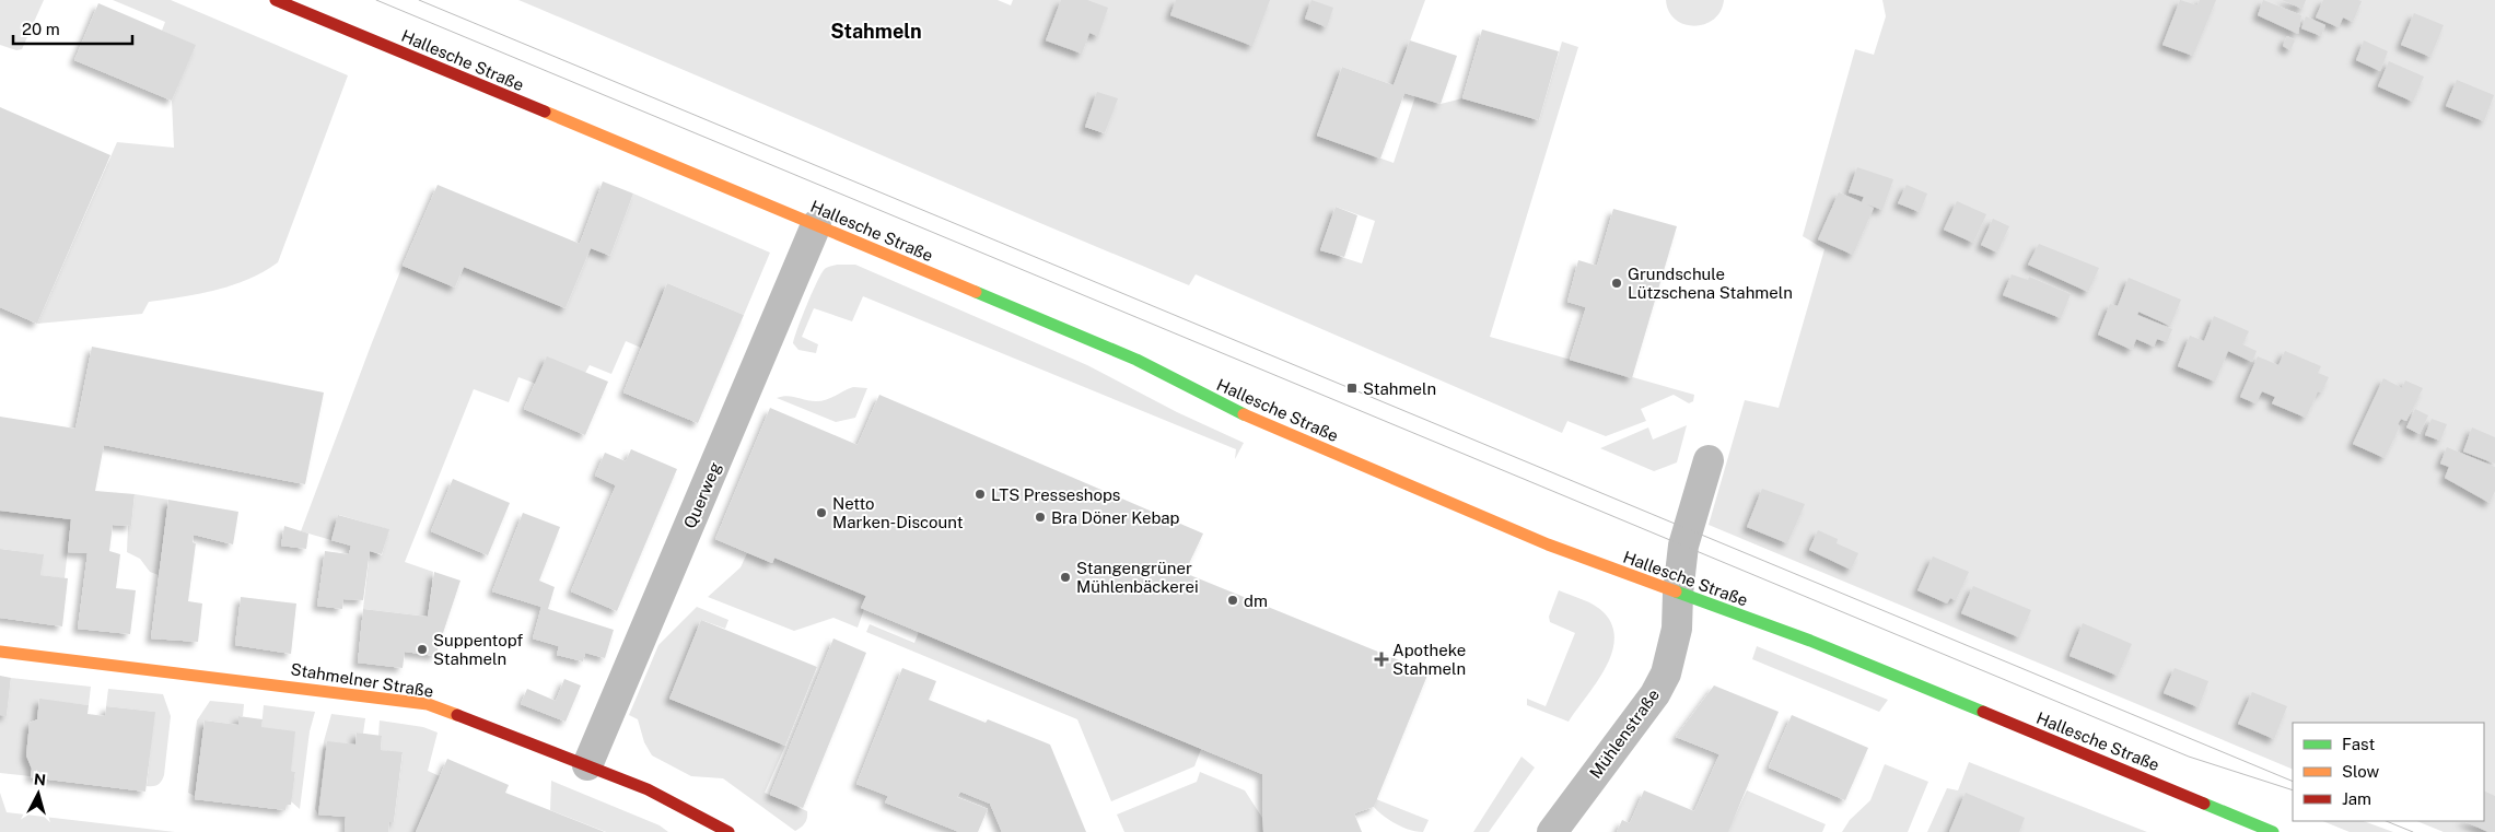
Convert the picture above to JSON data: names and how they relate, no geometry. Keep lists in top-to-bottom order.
{
  "streets": {
    "street": [
      "Hallesche Straße",
      "Querweg",
      "Stahmelner Straße",
      "Mühlenstraße"
    ]
  },
  "crossings": [
    ["Hallesche Straße", "Querweg"],
    ["Hallesche Straße", "Mühlenstraße"],
    ["Querweg", "Stahmelner Straße"]
  ],
  "districts": ["Stahmeln"],
  "places": {
    "other": [
      "Grundschule Lützschena Stahmeln",
      "LTS Presseshops",
      "Netto Marken-Discount",
      "Bra Döner Kebap",
      "Stangengrüner Mühlenbäckerei",
      "dm",
      "Suppentopf Stahmeln"
    ],
    "transit": ["Stahmeln"],
    "health": ["Apotheke Stahmeln"]
  },
  "legend": ["Fast", "Slow", "Jam"],
  "scale_bar": "20 m",
  "north": "top"
}
